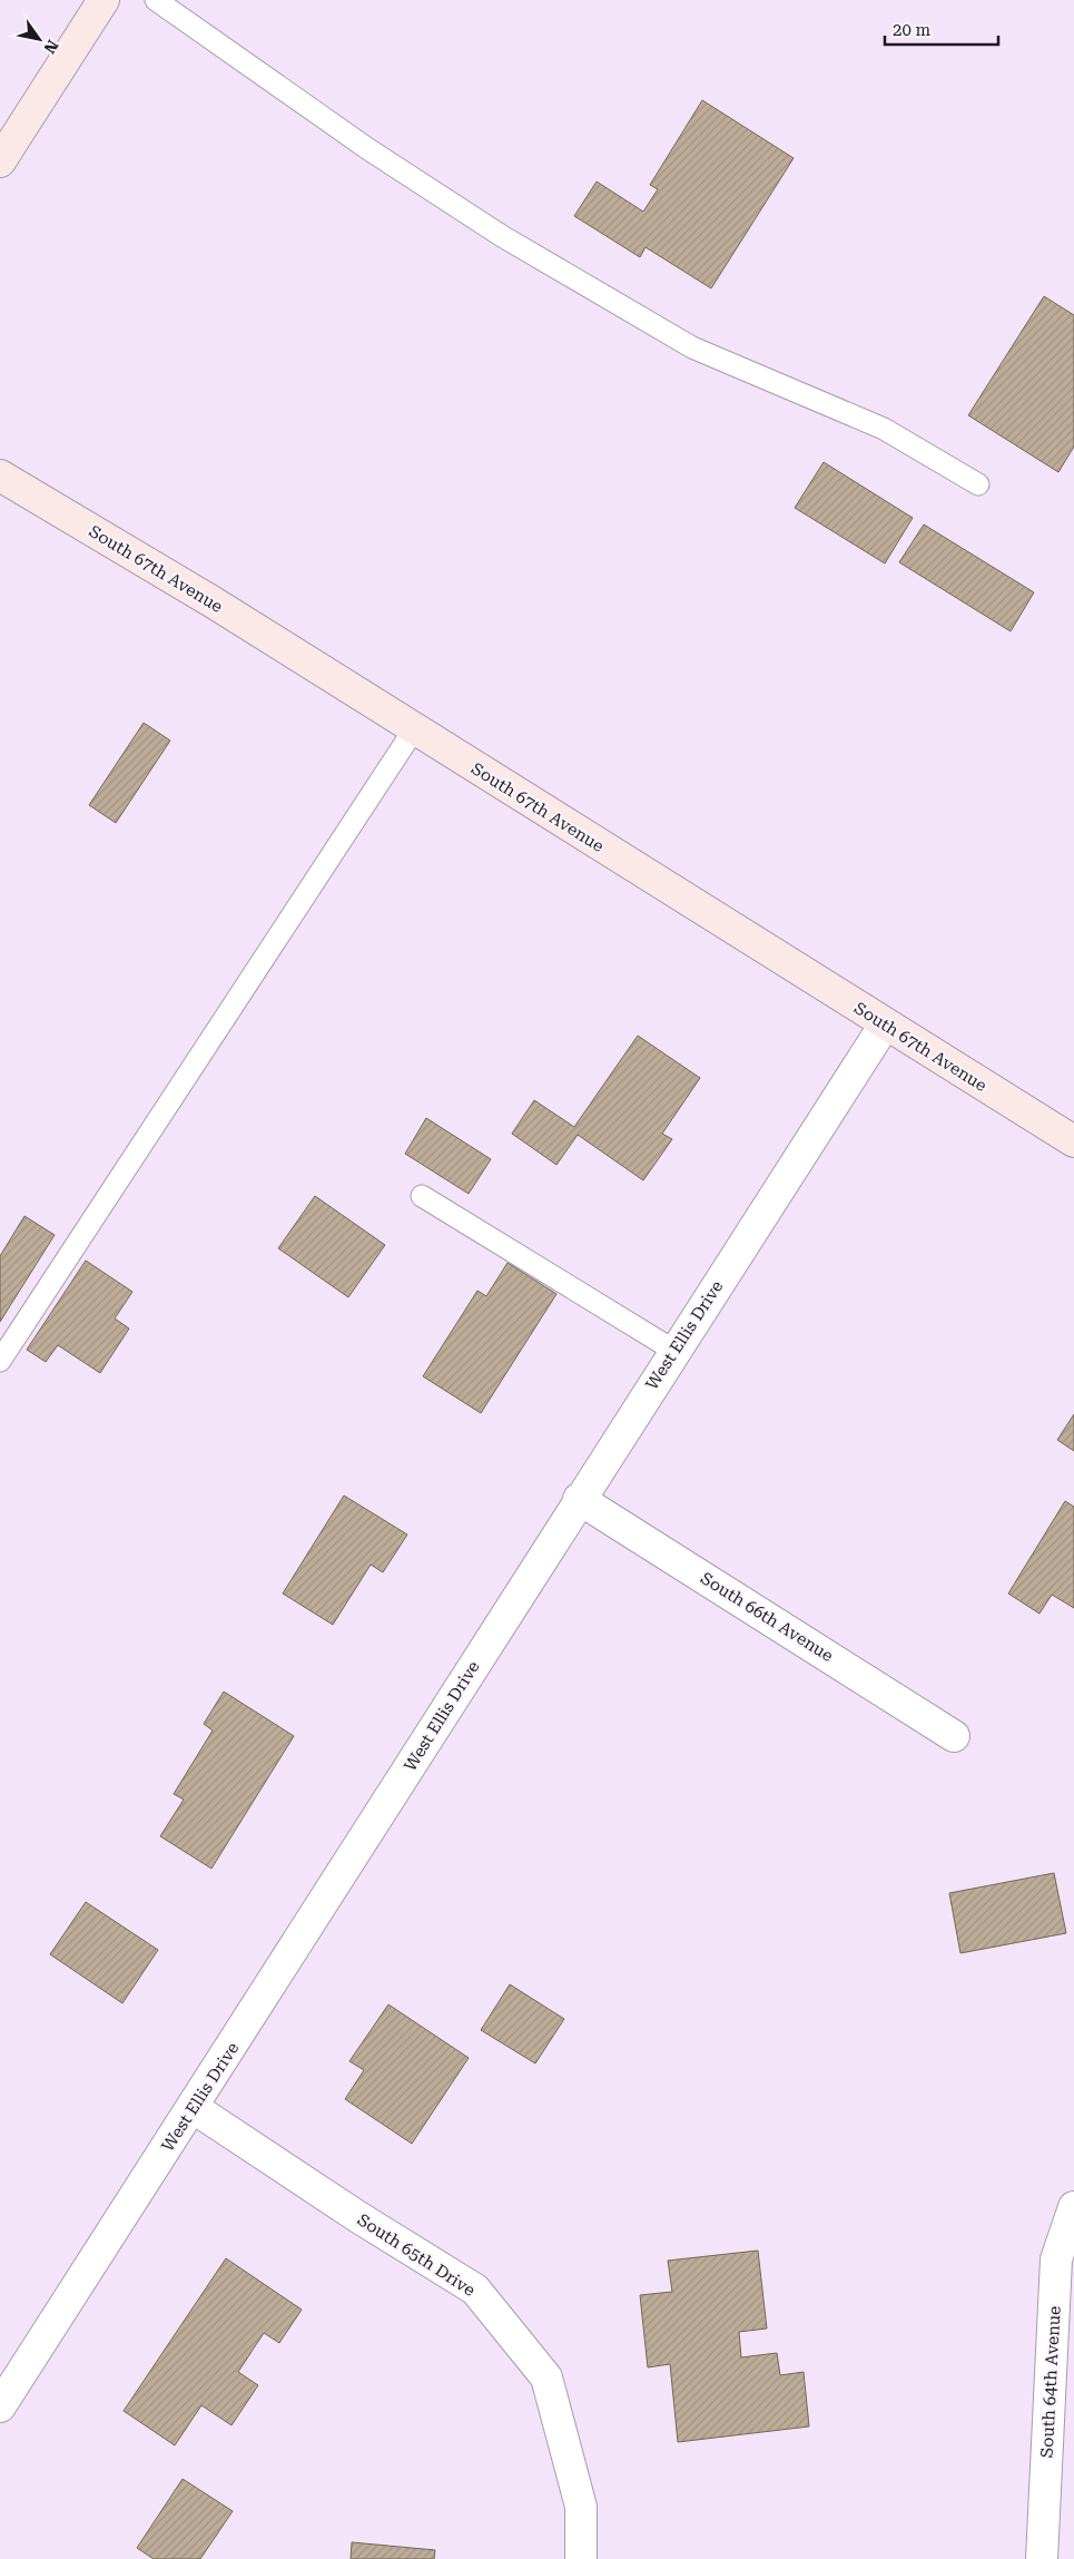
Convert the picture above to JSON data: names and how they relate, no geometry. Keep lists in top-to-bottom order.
{
  "streets": {
    "main road": ["South 67th Avenue"],
    "street": [
      "West Ellis Drive",
      "South 66th Avenue",
      "South 65th Drive",
      "South 64th Avenue"
    ]
  },
  "crossings": [
    ["South 67th Avenue", "West Ellis Drive"],
    ["West Ellis Drive", "South 66th Avenue"],
    ["West Ellis Drive", "South 65th Drive"]
  ],
  "scale_bar": "20 m",
  "north": "bottom right"
}
